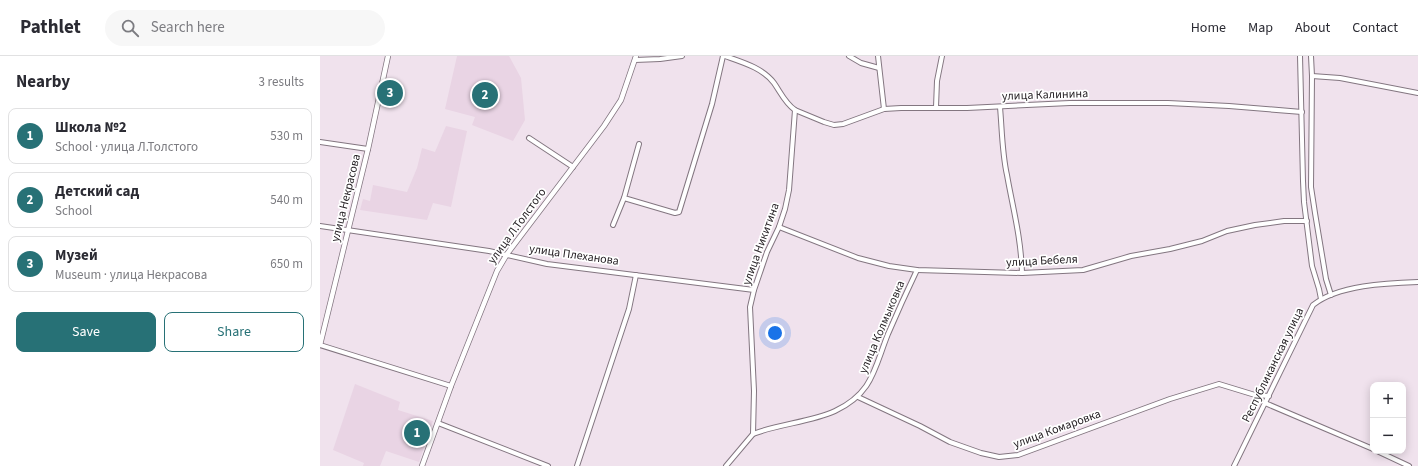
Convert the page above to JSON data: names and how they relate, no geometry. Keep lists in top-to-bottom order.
{
  "streets": {
    "street": [
      "улица Калинина",
      "улица Некрасова",
      "улица Л.Толстого",
      "улица Никитина",
      "улица Плеханова",
      "улица Бебеля",
      "улица Колмыковка",
      "Республиканская улица",
      "улица Комаровка"
    ]
  },
  "crossings": [
    ["улица Калинина", "улица Никитина"],
    ["улица Некрасова", "улица Плеханова"],
    ["улица Л.Толстого", "улица Плеханова"],
    ["улица Никитина", "улица Плеханова"],
    ["улица Никитина", "улица Бебеля"],
    ["улица Никитина", "улица Колмыковка"],
    ["улица Бебеля", "улица Колмыковка"],
    ["улица Колмыковка", "улица Комаровка"],
    ["Республиканская улица", "улица Комаровка"]
  ],
  "page": {
    "header": "Pathlet",
    "search": "Search here",
    "nav": [
      "Home",
      "Map",
      "About",
      "Contact"
    ],
    "heading": ["Nearby", "3 results"],
    "pins": ["3", "2", "1"],
    "list": [
      {
        "mark": "1",
        "name": "Школа №2",
        "note": "School · улица Л.Толстого",
        "value": "530 m"
      },
      {
        "mark": "2",
        "name": "Детский сад",
        "note": "School",
        "value": "540 m"
      },
      {
        "mark": "3",
        "name": "Музей",
        "note": "Museum · улица Некрасова",
        "value": "650 m"
      }
    ],
    "buttons": ["Save", "Share"],
    "map_buttons": ["+", "−"]
  }
}
